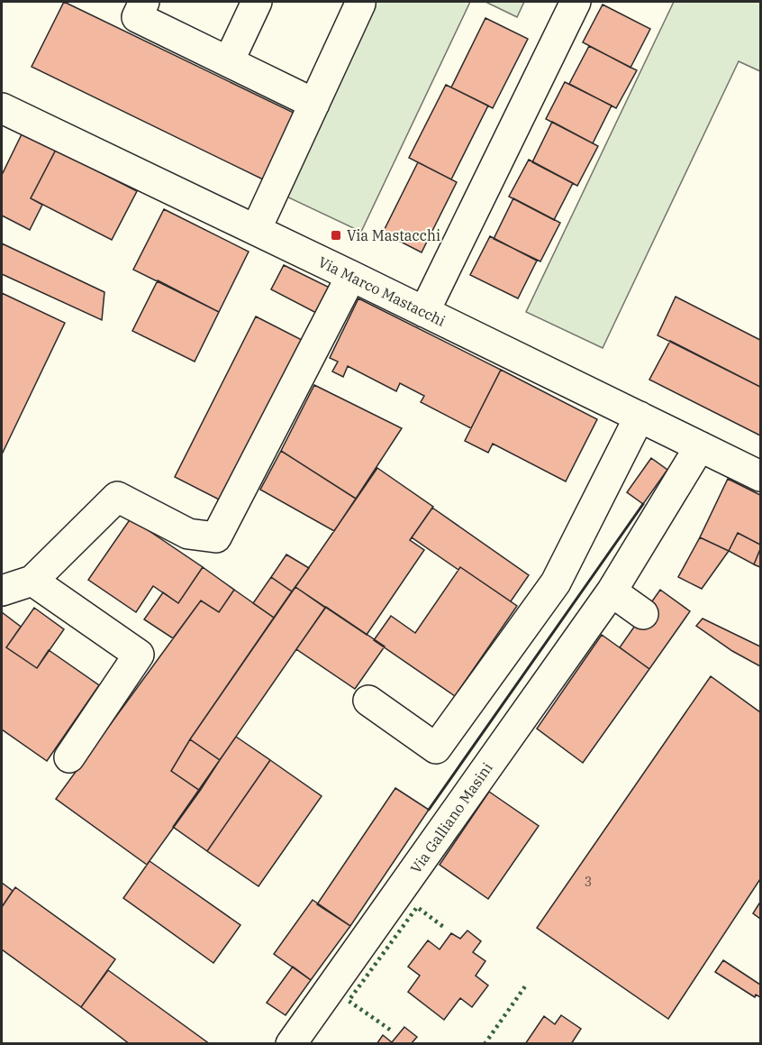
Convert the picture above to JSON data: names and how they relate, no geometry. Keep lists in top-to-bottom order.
{
  "streets": {
    "street": ["Via Marco Mastacchi", "Via Galliano Masini"]
  },
  "crossings": [
    ["Via Marco Mastacchi", "Via Galliano Masini"]
  ],
  "places": {
    "transit": ["Via Mastacchi"]
  },
  "house_numbers": ["3"]
}
